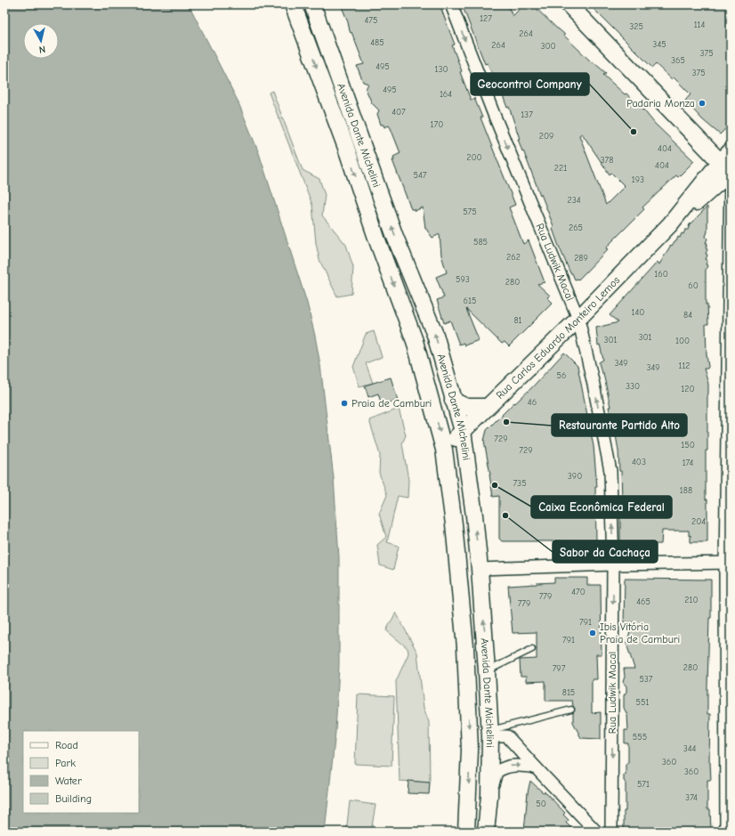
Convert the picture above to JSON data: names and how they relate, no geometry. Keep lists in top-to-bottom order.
{
  "streets": {
    "main road": ["Avenida Dante Michelini", "Rua Carlos Eduardo Monteiro Lemos"],
    "street": ["Rua Ludwik Macal"]
  },
  "crossings": [
    ["Avenida Dante Michelini", "Rua Carlos Eduardo Monteiro Lemos"],
    ["Rua Ludwik Macal", "Rua Carlos Eduardo Monteiro Lemos"]
  ],
  "places": [
    "Padaria Monza",
    "Geocontrol Company",
    "Praia de Camburi",
    "Restaurante Partido Alto",
    "Caixa Econômica Federal",
    "Sabor da Cachaça",
    "Ibis Vitória Praia de Camburi"
  ],
  "house_numbers": [
    "127",
    "475",
    "114",
    "325",
    "264",
    "485",
    "345",
    "264",
    "300",
    "375",
    "365",
    "495",
    "130",
    "375",
    "495",
    "164",
    "407",
    "137",
    "170",
    "209",
    "404",
    "200",
    "378",
    "404",
    "221",
    "547",
    "193",
    "234",
    "575",
    "265",
    "585",
    "262",
    "289",
    "160",
    "593",
    "280",
    "60",
    "615",
    "140",
    "84",
    "81",
    "301",
    "301",
    "100",
    "349",
    "112",
    "349",
    "56",
    "330",
    "120",
    "46",
    "729",
    "150",
    "729",
    "403",
    "174",
    "390",
    "735",
    "188",
    "204",
    "470",
    "779",
    "210",
    "465",
    "779",
    "791",
    "791",
    "280",
    "797",
    "537",
    "815",
    "551",
    "555",
    "344",
    "360",
    "360",
    "571",
    "374",
    "50"
  ],
  "legend": [
    "Road",
    "Park",
    "Water",
    "Building"
  ],
  "north": "bottom"
}
